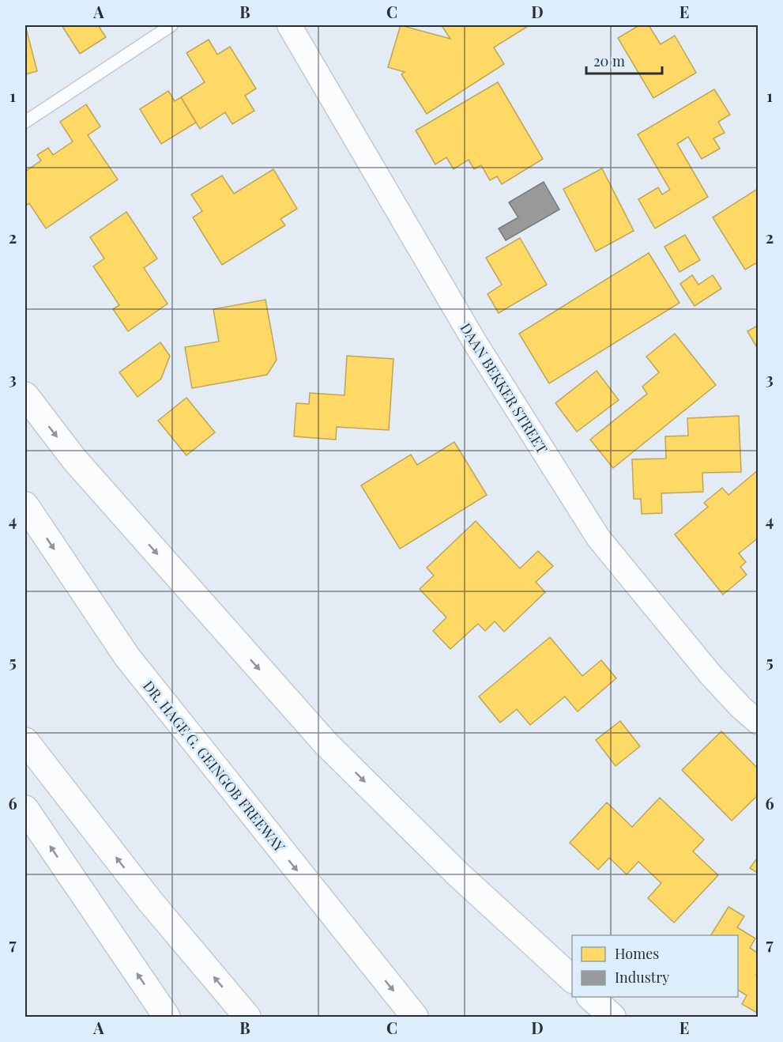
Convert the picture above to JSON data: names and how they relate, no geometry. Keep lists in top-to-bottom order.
{
  "streets": {
    "highway": ["DR. HAGE G. GEINGOB FREEWAY"],
    "street": ["DAAN BEKKER STREET"]
  },
  "legend": ["Homes", "Industry"],
  "scale_bar": "20 m",
  "grid": {
    "columns": [
      "A",
      "B",
      "C",
      "D",
      "E"
    ],
    "rows": [
      "1",
      "2",
      "3",
      "4",
      "5",
      "6",
      "7"
    ]
  }
}
